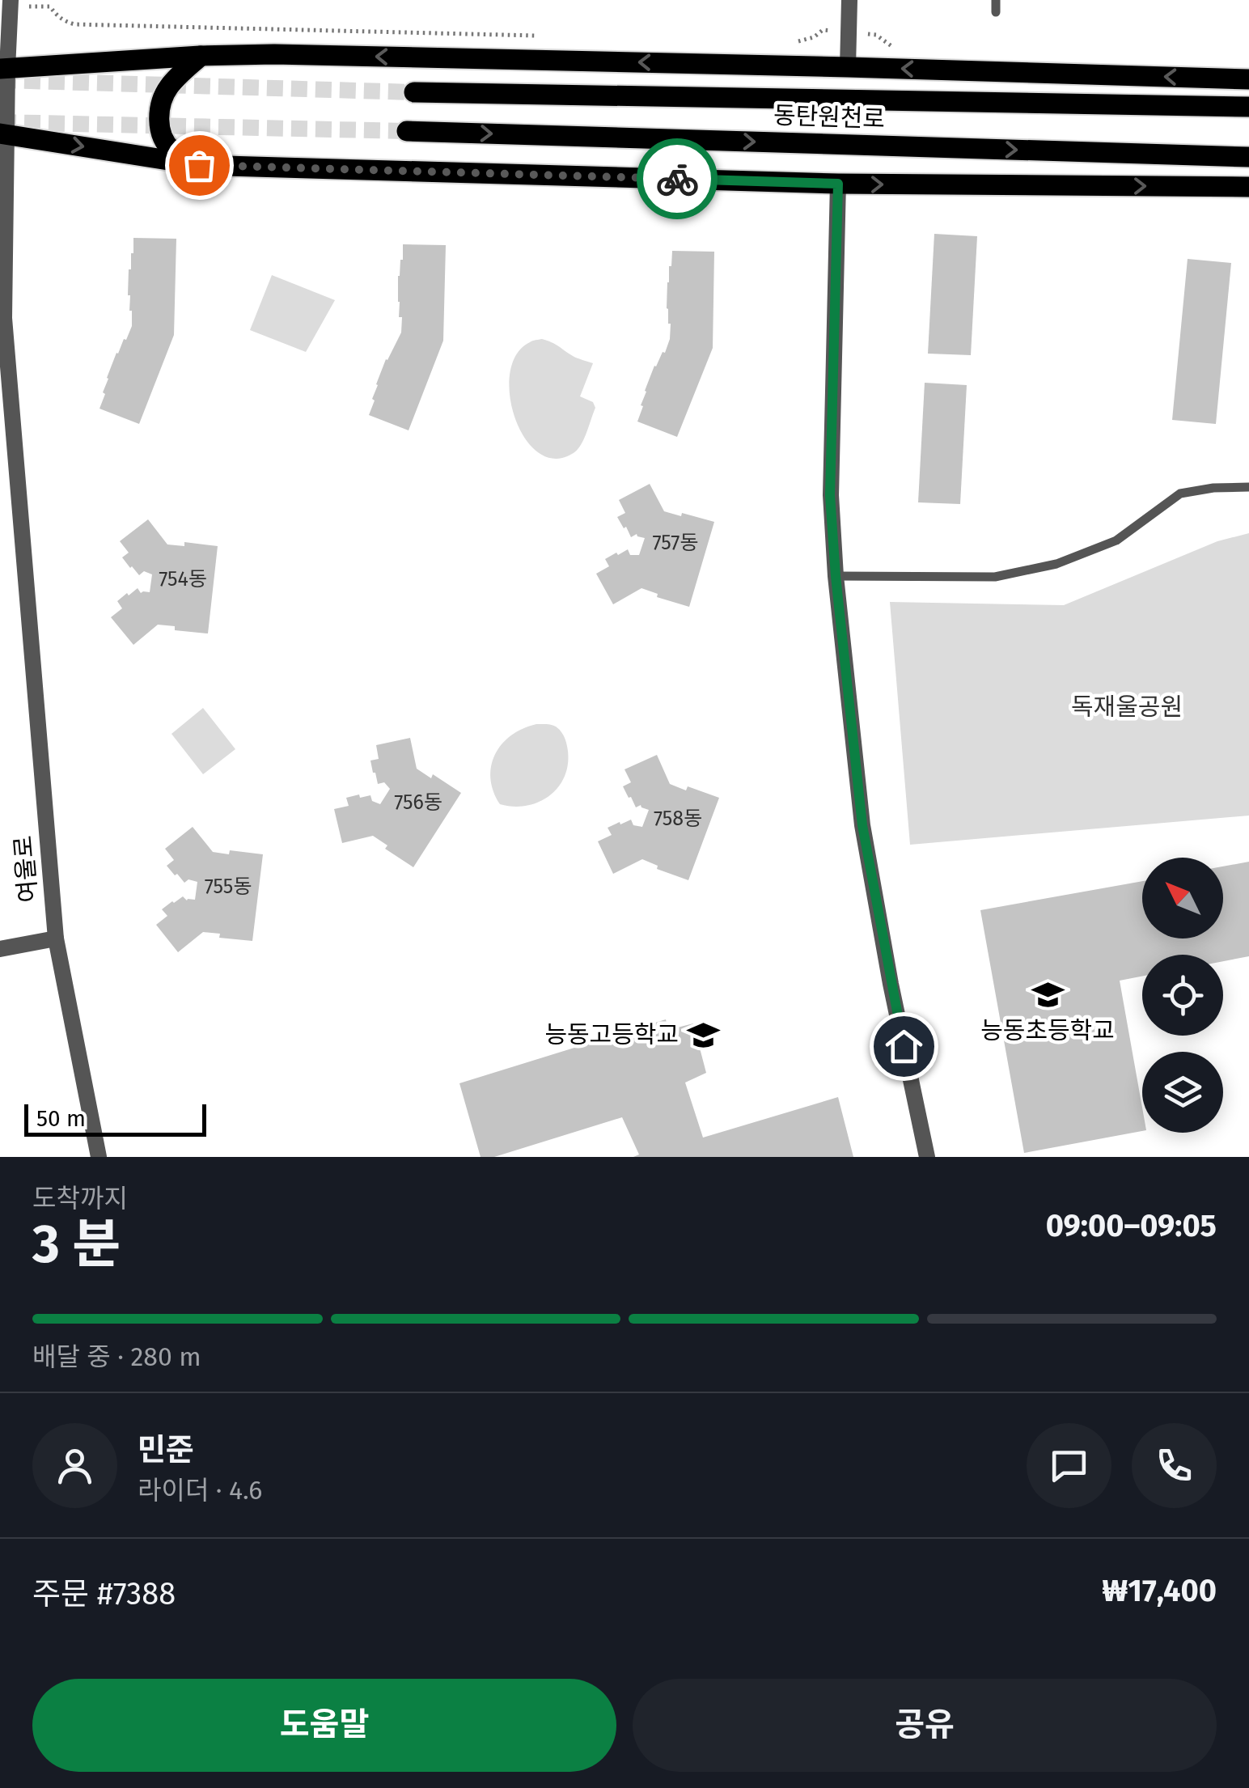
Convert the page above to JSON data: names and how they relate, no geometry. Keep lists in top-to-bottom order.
{
  "streets": {
    "main road": ["동탄원천로"],
    "street": ["여울로"]
  },
  "parks": ["독재울공원"],
  "places": {
    "school or university": ["능동초등학교", "능동고등학교"]
  },
  "house_numbers": [
    "757동",
    "754동",
    "756동",
    "758동",
    "755동"
  ],
  "scale_bar": "50 m",
  "north": "top left",
  "page": {
    "scale": "50 m",
    "heading": ["3 분", "도착까지", "09:00–09:05"],
    "panel": [
      "민준",
      "라이더 · 4.6",
      "주문 #7388",
      "₩17,400"
    ],
    "bar": "배달 중 · 280 m",
    "buttons": ["도움말", "공유"]
  }
}
